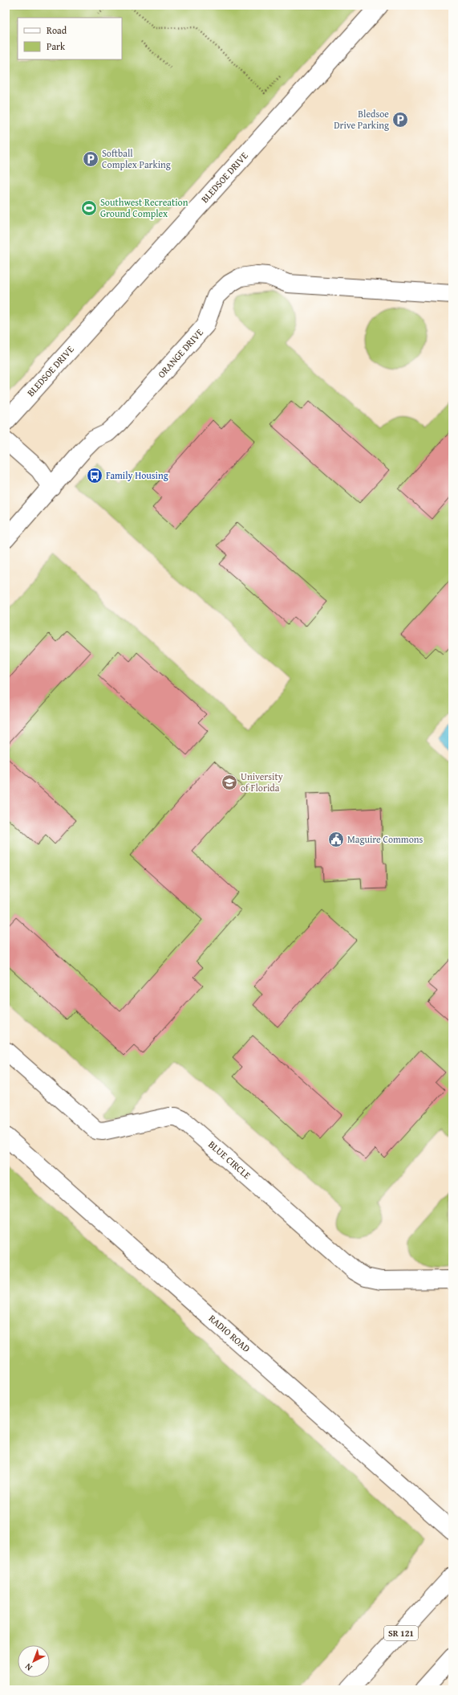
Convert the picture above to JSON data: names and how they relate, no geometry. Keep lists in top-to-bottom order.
{
  "streets": {
    "street": [
      "BLEDSOE DRIVE",
      "ORANGE DRIVE",
      "BLUE CIRCLE",
      "RADIO ROAD",
      "SR 121"
    ]
  },
  "places": {
    "parking": ["Bledsoe Drive Parking", "Softball Complex Parking"],
    "sports": ["Southwest Recreation Ground Complex"],
    "bus stop": ["Family Housing"],
    "school or university": ["University of Florida"],
    "public building": ["Maguire Commons"]
  },
  "legend": ["Road", "Park"],
  "north": "bottom left"
}
